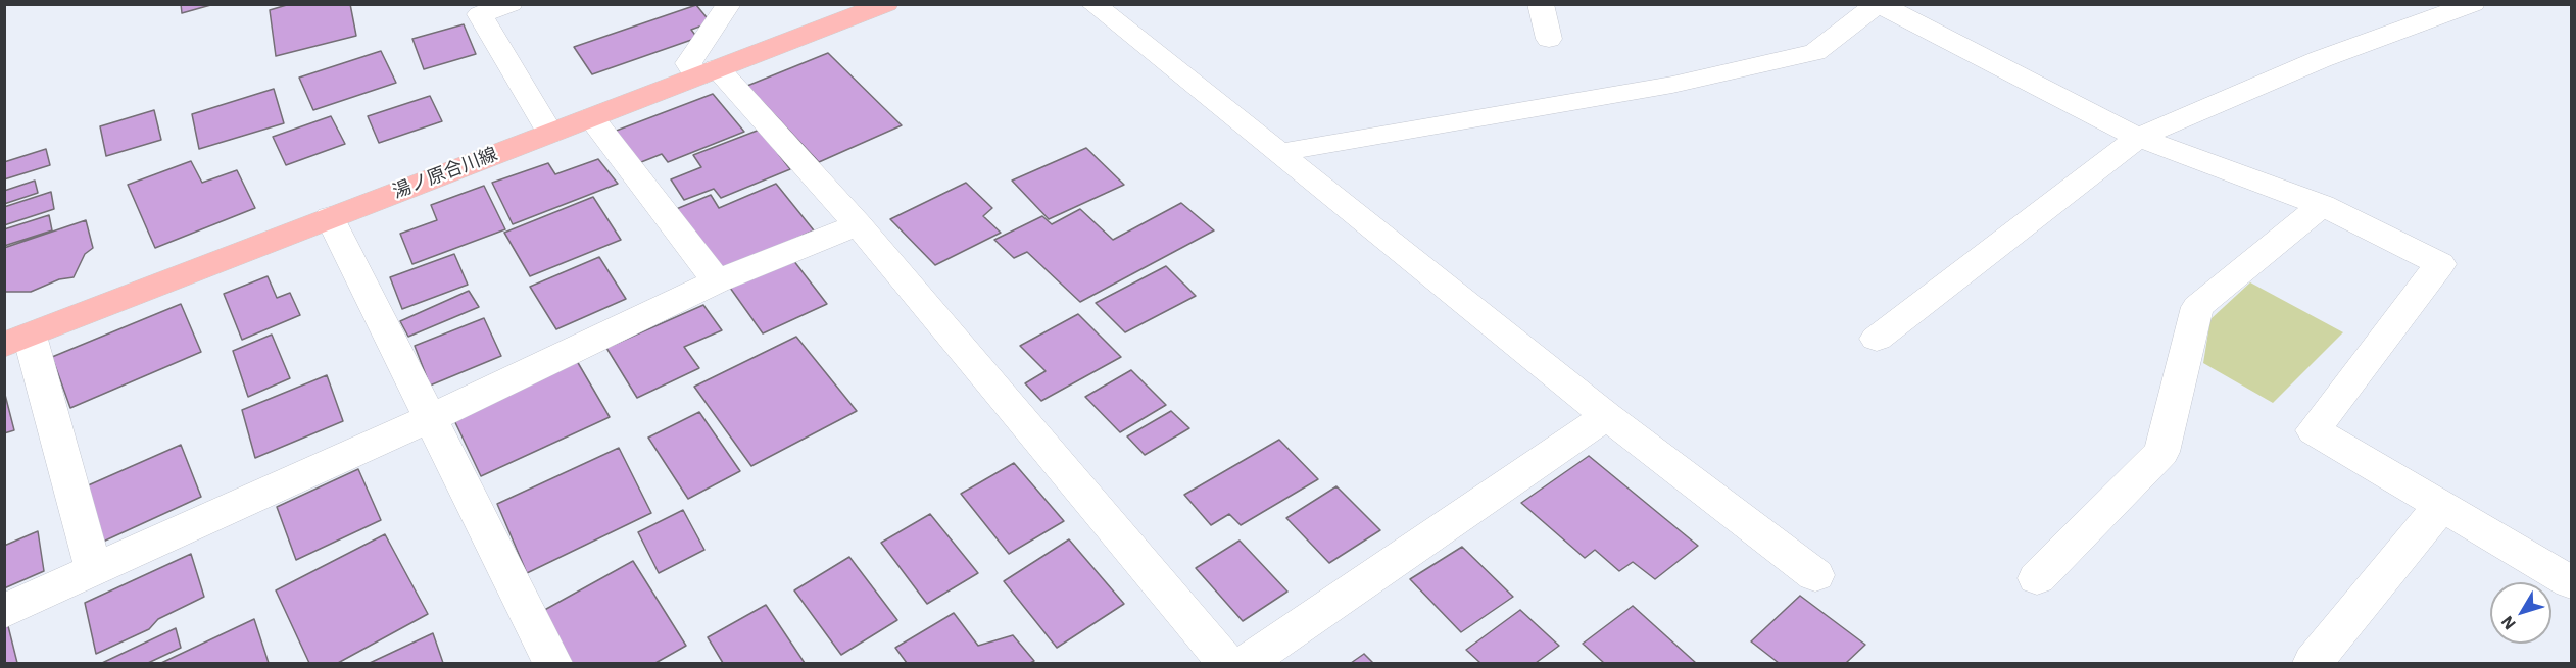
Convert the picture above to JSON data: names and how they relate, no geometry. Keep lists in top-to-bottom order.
{
  "streets": {
    "main road": ["湯ノ原合川線"]
  },
  "north": "bottom left"
}
